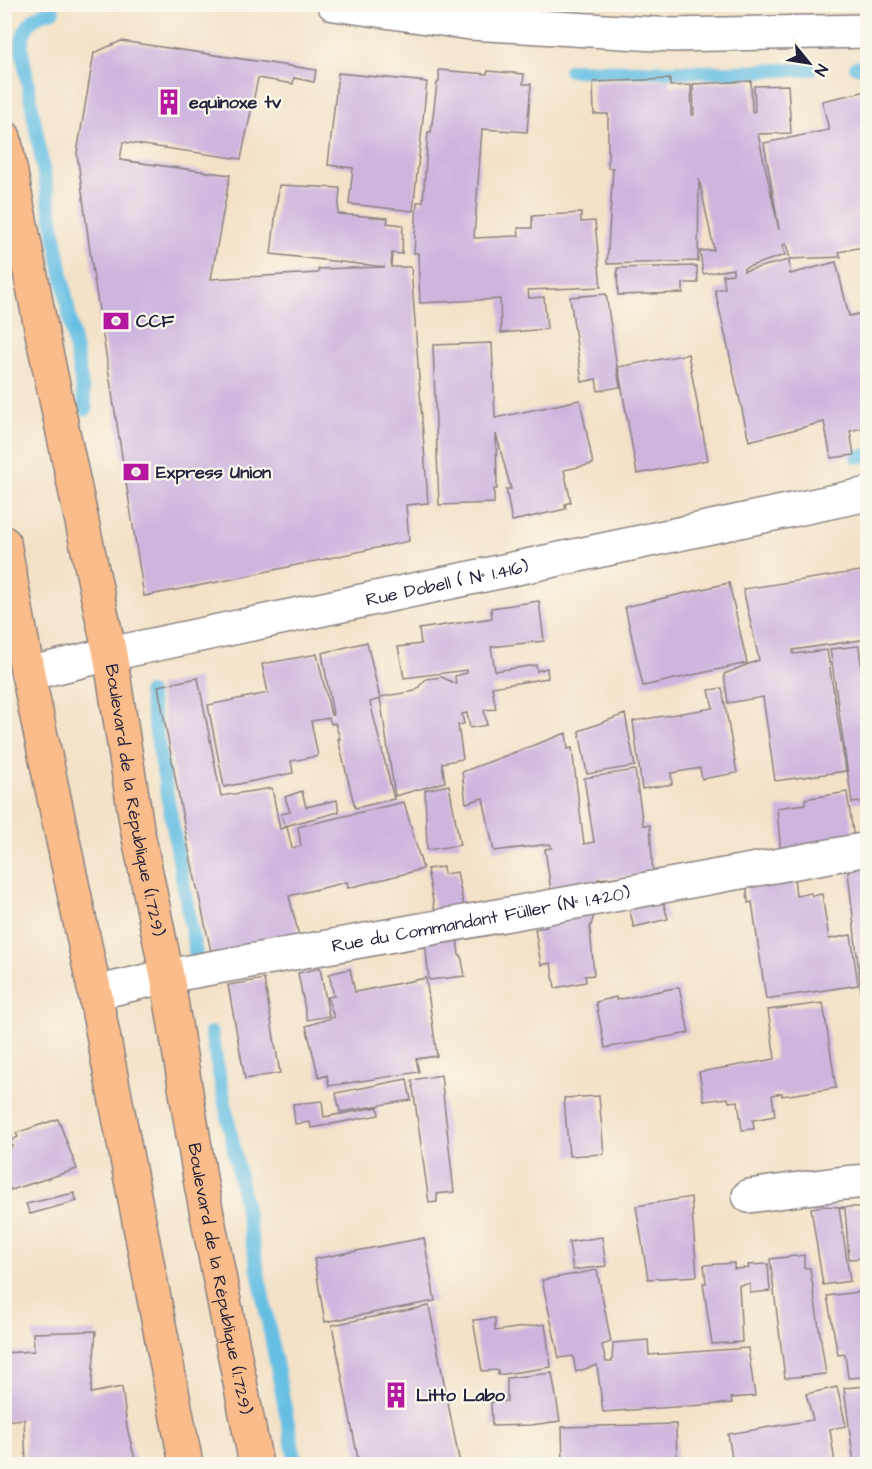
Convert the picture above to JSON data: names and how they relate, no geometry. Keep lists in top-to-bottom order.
{
  "streets": {
    "main road": ["Boulevard de la République (1.729)"],
    "street": ["Rue Dobell ( N° 1.416)", "Rue du Commandant Füller (N° 1.420)"]
  },
  "crossings": [
    ["Rue Dobell ( N° 1.416)", "Boulevard de la République (1.729)"],
    ["Boulevard de la République (1.729)", "Rue du Commandant Füller (N° 1.420)"]
  ],
  "places": {
    "building": ["equinoxe tv", "Litto Labo"],
    "bank": ["CCF", "Express Union"]
  },
  "north": "bottom right"
}
